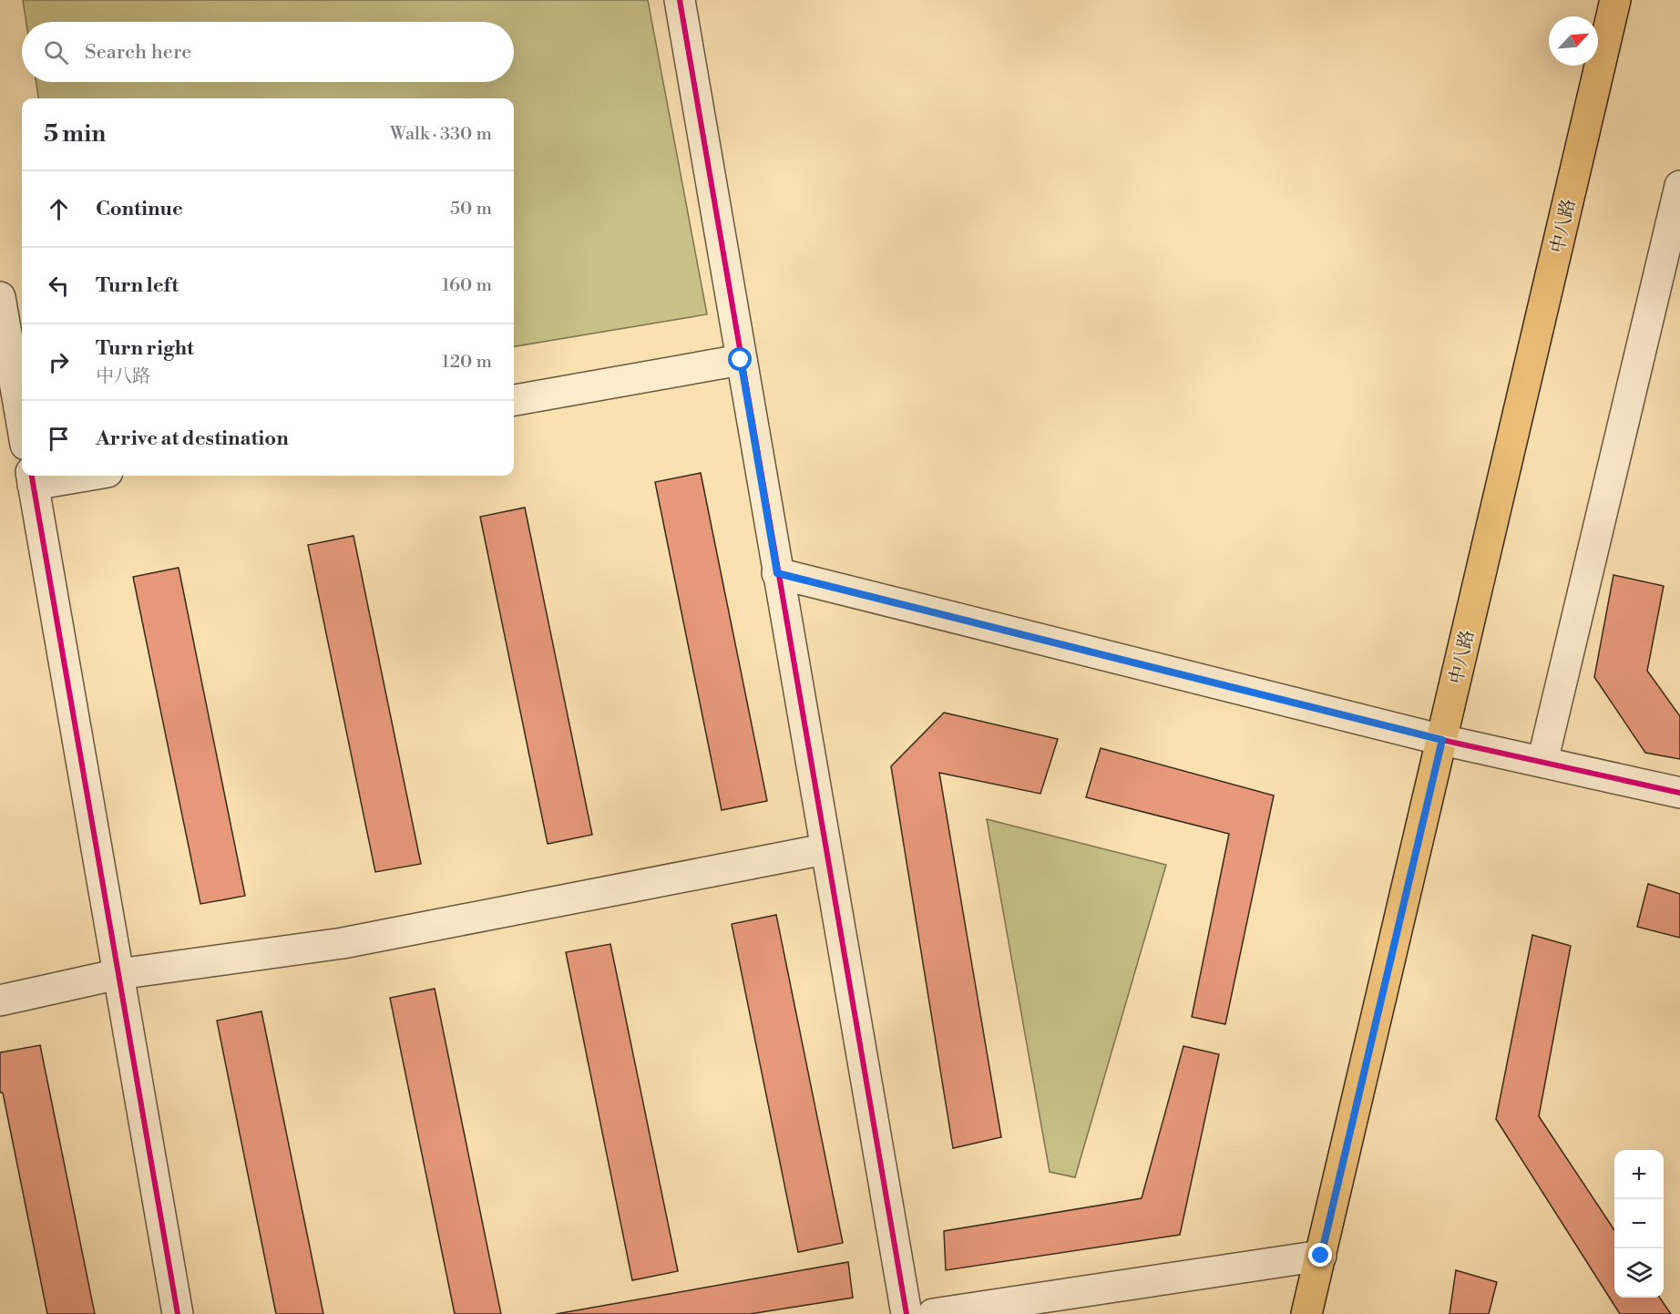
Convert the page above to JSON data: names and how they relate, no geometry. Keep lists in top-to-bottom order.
{
  "streets": {
    "main road": ["中八路"]
  },
  "north": "top right",
  "page": {
    "search": "Search here",
    "heading": ["5 min", "Walk · 330 m"],
    "list": [
      ["Continue", "50 m"],
      ["Turn left", "160 m"],
      ["Turn right", "中八路", "120 m"],
      "Arrive at destination"
    ],
    "map_buttons": ["+", "−"]
  }
}
